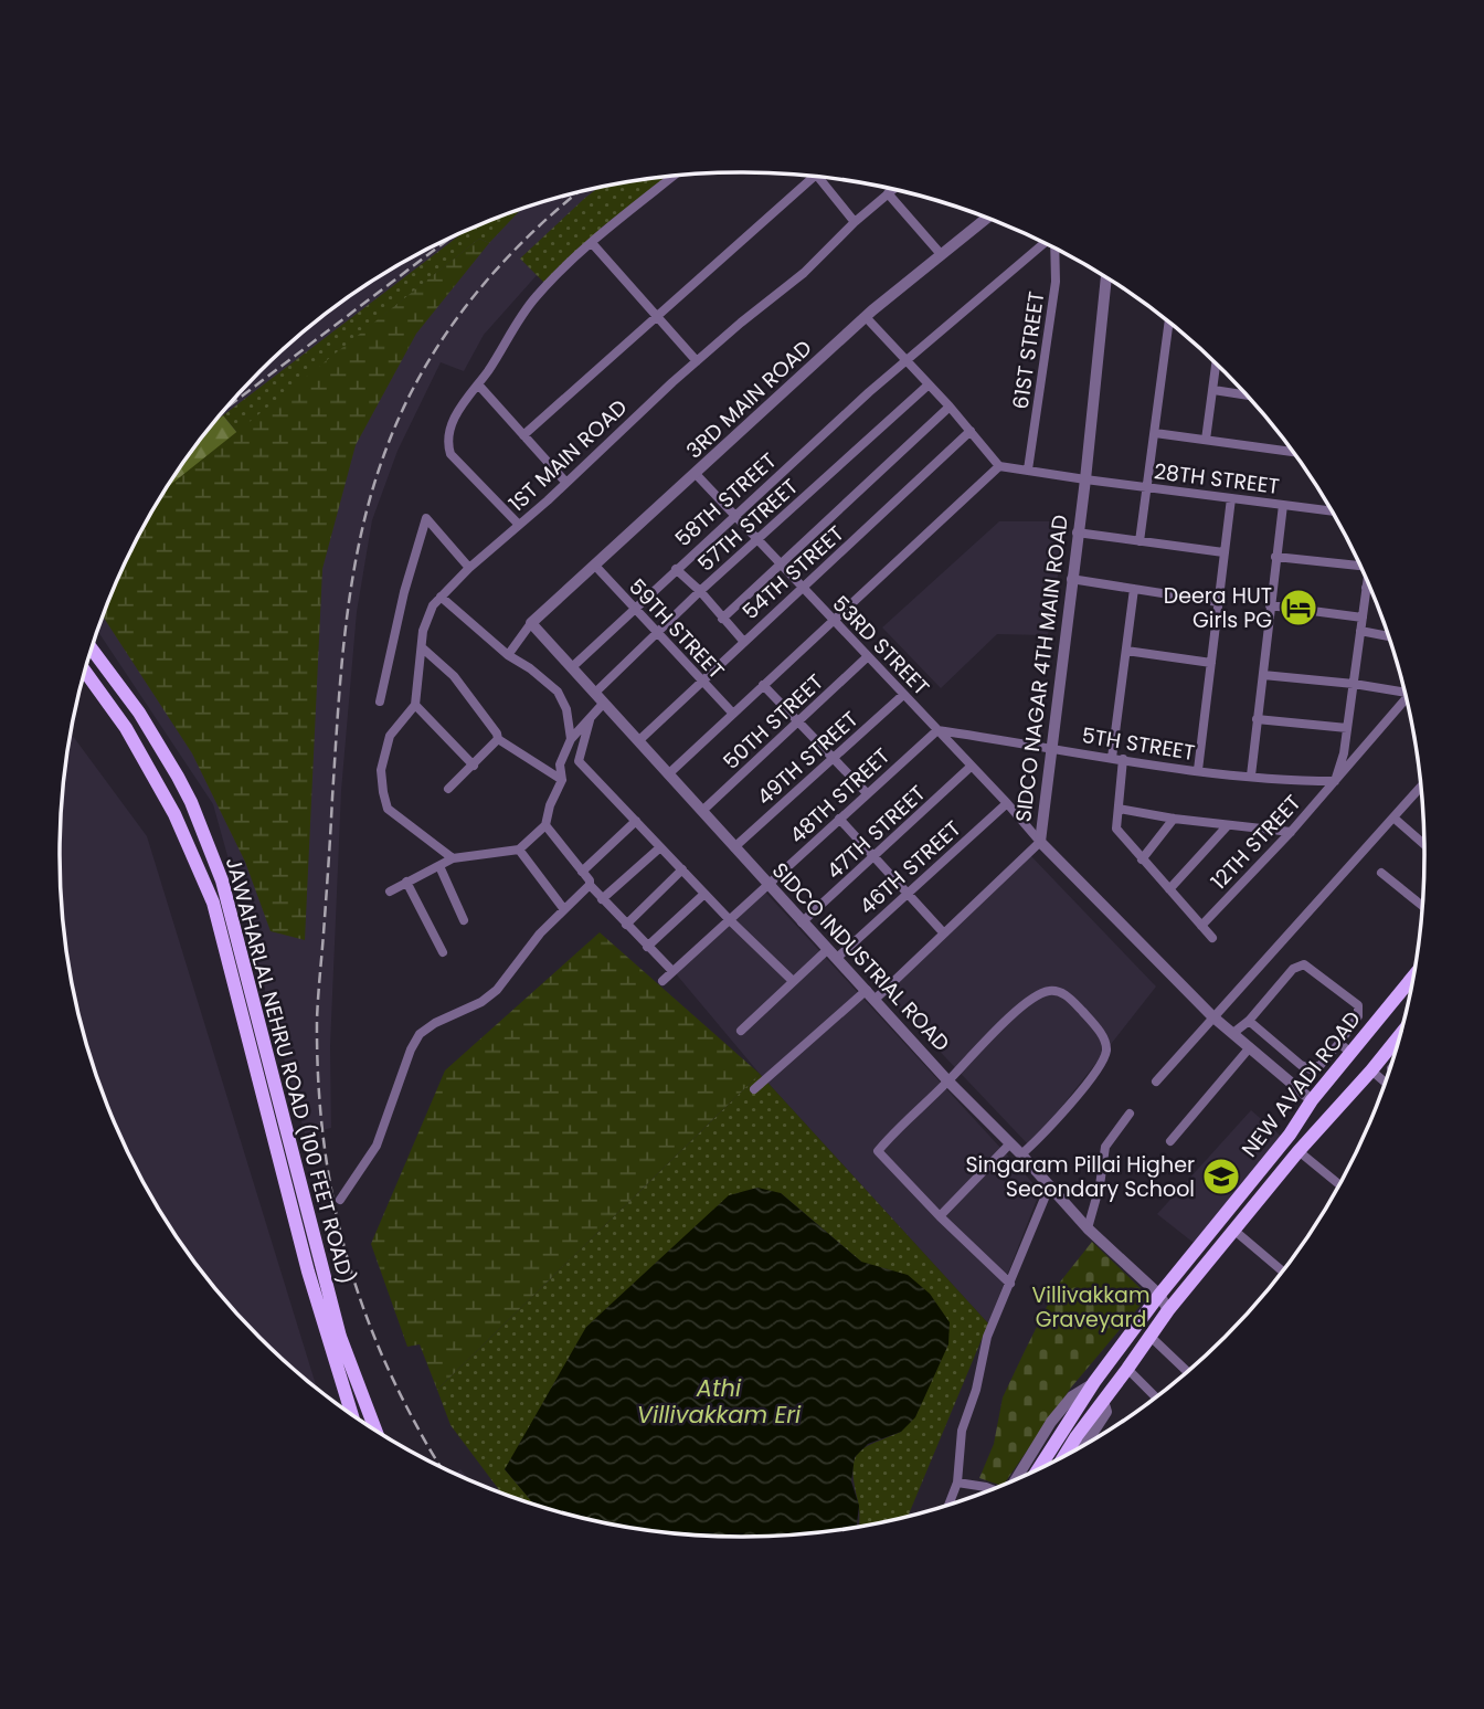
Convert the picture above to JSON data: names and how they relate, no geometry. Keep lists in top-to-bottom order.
{
  "streets": {
    "main road": ["JAWAHARLAL NEHRU ROAD (100 FEET ROAD)", "NEW AVADI ROAD"],
    "street": [
      "61ST STREET",
      "3RD MAIN ROAD",
      "1ST MAIN ROAD",
      "28TH STREET",
      "58TH STREET",
      "57TH STREET",
      "54TH STREET",
      "59TH STREET",
      "53RD STREET",
      "SIDCO NAGAR 4TH MAIN ROAD",
      "50TH STREET",
      "5TH STREET",
      "49TH STREET",
      "48TH STREET",
      "47TH STREET",
      "12TH STREET",
      "46TH STREET",
      "SIDCO INDUSTRIAL ROAD"
    ]
  },
  "crossings": [
    ["61ST STREET", "28TH STREET"],
    ["3RD MAIN ROAD", "59TH STREET"],
    ["3RD MAIN ROAD", "53RD STREET"],
    ["3RD MAIN ROAD", "SIDCO INDUSTRIAL ROAD"],
    ["28TH STREET", "SIDCO NAGAR 4TH MAIN ROAD"],
    ["58TH STREET", "59TH STREET"],
    ["58TH STREET", "53RD STREET"],
    ["58TH STREET", "SIDCO INDUSTRIAL ROAD"],
    ["57TH STREET", "59TH STREET"],
    ["57TH STREET", "53RD STREET"],
    ["57TH STREET", "SIDCO INDUSTRIAL ROAD"],
    ["54TH STREET", "59TH STREET"],
    ["54TH STREET", "53RD STREET"],
    ["54TH STREET", "SIDCO INDUSTRIAL ROAD"],
    ["53RD STREET", "SIDCO NAGAR 4TH MAIN ROAD"],
    ["53RD STREET", "50TH STREET"],
    ["53RD STREET", "5TH STREET"],
    ["53RD STREET", "49TH STREET"],
    ["53RD STREET", "48TH STREET"],
    ["53RD STREET", "47TH STREET"],
    ["53RD STREET", "46TH STREET"],
    ["SIDCO NAGAR 4TH MAIN ROAD", "5TH STREET"],
    ["SIDCO NAGAR 4TH MAIN ROAD", "NEW AVADI ROAD"],
    ["50TH STREET", "SIDCO INDUSTRIAL ROAD"],
    ["5TH STREET", "48TH STREET"],
    ["5TH STREET", "12TH STREET"],
    ["49TH STREET", "SIDCO INDUSTRIAL ROAD"],
    ["48TH STREET", "SIDCO INDUSTRIAL ROAD"],
    ["47TH STREET", "SIDCO INDUSTRIAL ROAD"],
    ["46TH STREET", "SIDCO INDUSTRIAL ROAD"],
    ["SIDCO INDUSTRIAL ROAD", "NEW AVADI ROAD"]
  ],
  "water": ["Athi Villivakkam Eri"],
  "parks": ["Villivakkam Graveyard"],
  "places": {
    "hotel": ["Deera HUT Girls PG"],
    "school or university": ["Singaram Pillai Higher Secondary School"]
  }
}
